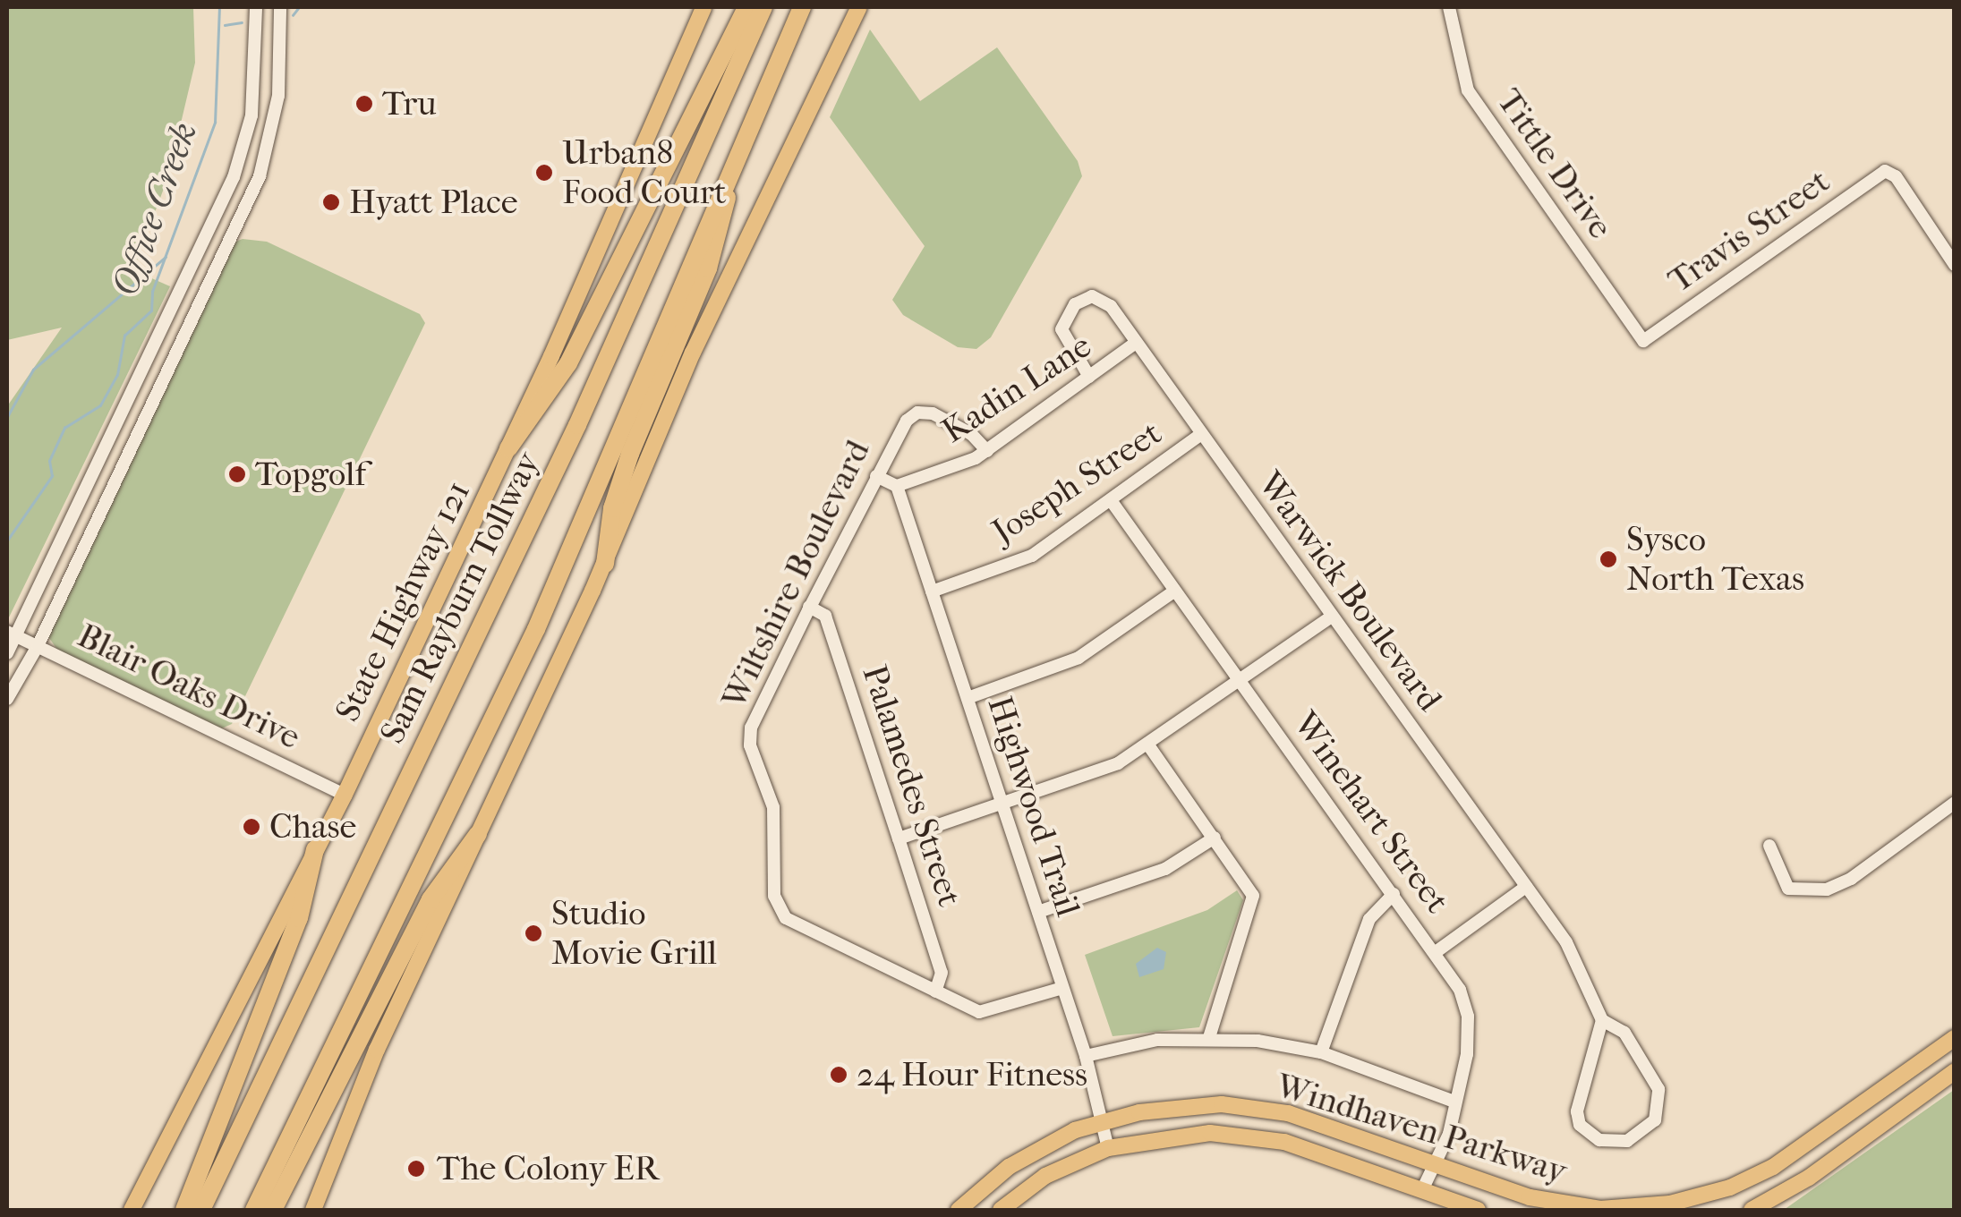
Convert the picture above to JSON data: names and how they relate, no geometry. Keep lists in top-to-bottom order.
{
  "streets": {
    "highway": ["Sam Rayburn Tollway"],
    "main road": ["State Highway 121", "Windhaven Parkway"],
    "street": [
      "Tittle Drive",
      "Travis Street",
      "Kadin Lane",
      "Joseph Street",
      "Wiltshire Boulevard",
      "Warwick Boulevard",
      "Blair Oaks Drive",
      "Palamedes Street",
      "Highwood Trail",
      "Winehart Street"
    ]
  },
  "crossings": [
    ["Tittle Drive", "Travis Street"],
    ["Kadin Lane", "Wiltshire Boulevard"],
    ["Kadin Lane", "Warwick Boulevard"],
    ["Kadin Lane", "Highwood Trail"],
    ["Joseph Street", "Warwick Boulevard"],
    ["Joseph Street", "Highwood Trail"],
    ["Joseph Street", "Winehart Street"],
    ["Wiltshire Boulevard", "Palamedes Street"],
    ["Wiltshire Boulevard", "Highwood Trail"],
    ["State Highway 121", "Blair Oaks Drive"],
    ["Highwood Trail", "Windhaven Parkway"],
    ["Winehart Street", "Windhaven Parkway"]
  ],
  "water": ["Office Creek"],
  "places": [
    "Tru",
    "Urban8 Food Court",
    "Hyatt Place",
    "Topgolf",
    "Sysco North Texas",
    "Chase",
    "Studio Movie Grill",
    "24 Hour Fitness",
    "The Colony ER"
  ]
}
